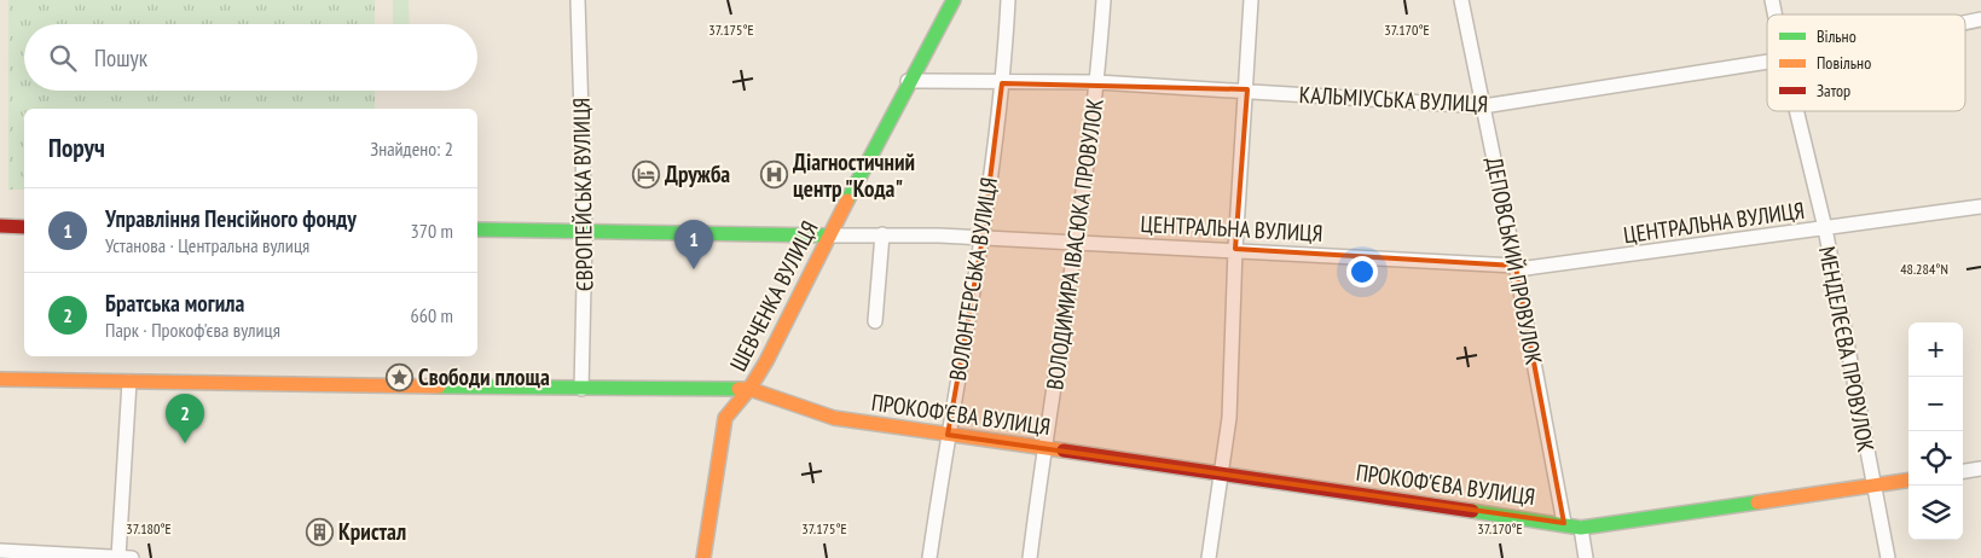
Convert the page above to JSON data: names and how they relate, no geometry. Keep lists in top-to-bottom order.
{
  "streets": {
    "street": [
      "КАЛЬМІУСЬКА ВУЛИЦЯ",
      "ЄВРОПЕЙСЬКА ВУЛИЦЯ",
      "ЦЕНТРАЛЬНА ВУЛИЦЯ",
      "ВОЛОДИМИРА ІВАСЮКА ПРОВУЛОК",
      "ДЕПОВСЬКИЙ ПРОВУЛОК",
      "ВОЛОНТЕРСЬКА ВУЛИЦЯ",
      "ШЕВЧЕНКА ВУЛИЦЯ",
      "МЕНДЕЛЄЄВА ПРОВУЛОК",
      "ПРОКОФ'ЄВА ВУЛИЦЯ"
    ]
  },
  "crossings": [
    ["КАЛЬМІУСЬКА ВУЛИЦЯ", "ВОЛОДИМИРА ІВАСЮКА ПРОВУЛОК"],
    ["КАЛЬМІУСЬКА ВУЛИЦЯ", "ДЕПОВСЬКИЙ ПРОВУЛОК"],
    ["КАЛЬМІУСЬКА ВУЛИЦЯ", "ВОЛОНТЕРСЬКА ВУЛИЦЯ"],
    ["КАЛЬМІУСЬКА ВУЛИЦЯ", "ШЕВЧЕНКА ВУЛИЦЯ"],
    ["ЄВРОПЕЙСЬКА ВУЛИЦЯ", "ЦЕНТРАЛЬНА ВУЛИЦЯ"],
    ["ЄВРОПЕЙСЬКА ВУЛИЦЯ", "ПРОКОФ'ЄВА ВУЛИЦЯ"],
    ["ЦЕНТРАЛЬНА ВУЛИЦЯ", "ВОЛОДИМИРА ІВАСЮКА ПРОВУЛОК"],
    ["ЦЕНТРАЛЬНА ВУЛИЦЯ", "ДЕПОВСЬКИЙ ПРОВУЛОК"],
    ["ЦЕНТРАЛЬНА ВУЛИЦЯ", "ВОЛОНТЕРСЬКА ВУЛИЦЯ"],
    ["ЦЕНТРАЛЬНА ВУЛИЦЯ", "ШЕВЧЕНКА ВУЛИЦЯ"],
    ["ЦЕНТРАЛЬНА ВУЛИЦЯ", "МЕНДЕЛЄЄВА ПРОВУЛОК"],
    ["ВОЛОДИМИРА ІВАСЮКА ПРОВУЛОК", "ПРОКОФ'ЄВА ВУЛИЦЯ"],
    ["ДЕПОВСЬКИЙ ПРОВУЛОК", "ПРОКОФ'ЄВА ВУЛИЦЯ"],
    ["ВОЛОНТЕРСЬКА ВУЛИЦЯ", "ПРОКОФ'ЄВА ВУЛИЦЯ"],
    ["ШЕВЧЕНКА ВУЛИЦЯ", "ПРОКОФ'ЄВА ВУЛИЦЯ"],
    ["МЕНДЕЛЄЄВА ПРОВУЛОК", "ПРОКОФ'ЄВА ВУЛИЦЯ"]
  ],
  "places": {
    "hotel": ["Дружба"],
    "hospital": ["Діагностичний центр \"Кода\""],
    "place": ["Свободи площа"],
    "building": ["Кристал"]
  },
  "legend": ["Вільно", "Повільно", "Затор"],
  "page": {
    "search": "Пошук",
    "heading": ["Поруч", "Знайдено: 2"],
    "list": [
      {
        "mark": "1",
        "name": "Управління Пенсійного фонду",
        "note": "Установа · Центральна вулиця",
        "value": "370 m"
      },
      {
        "mark": "2",
        "name": "Братська могила",
        "note": "Парк · Прокоф'єва вулиця",
        "value": "660 m"
      }
    ],
    "pins": ["1", "2"],
    "map_buttons": ["+", "−"]
  },
  "coordinates": [
    "37.175°E",
    "37.170°E",
    "48.284°N",
    "37.180°E"
  ]
}
